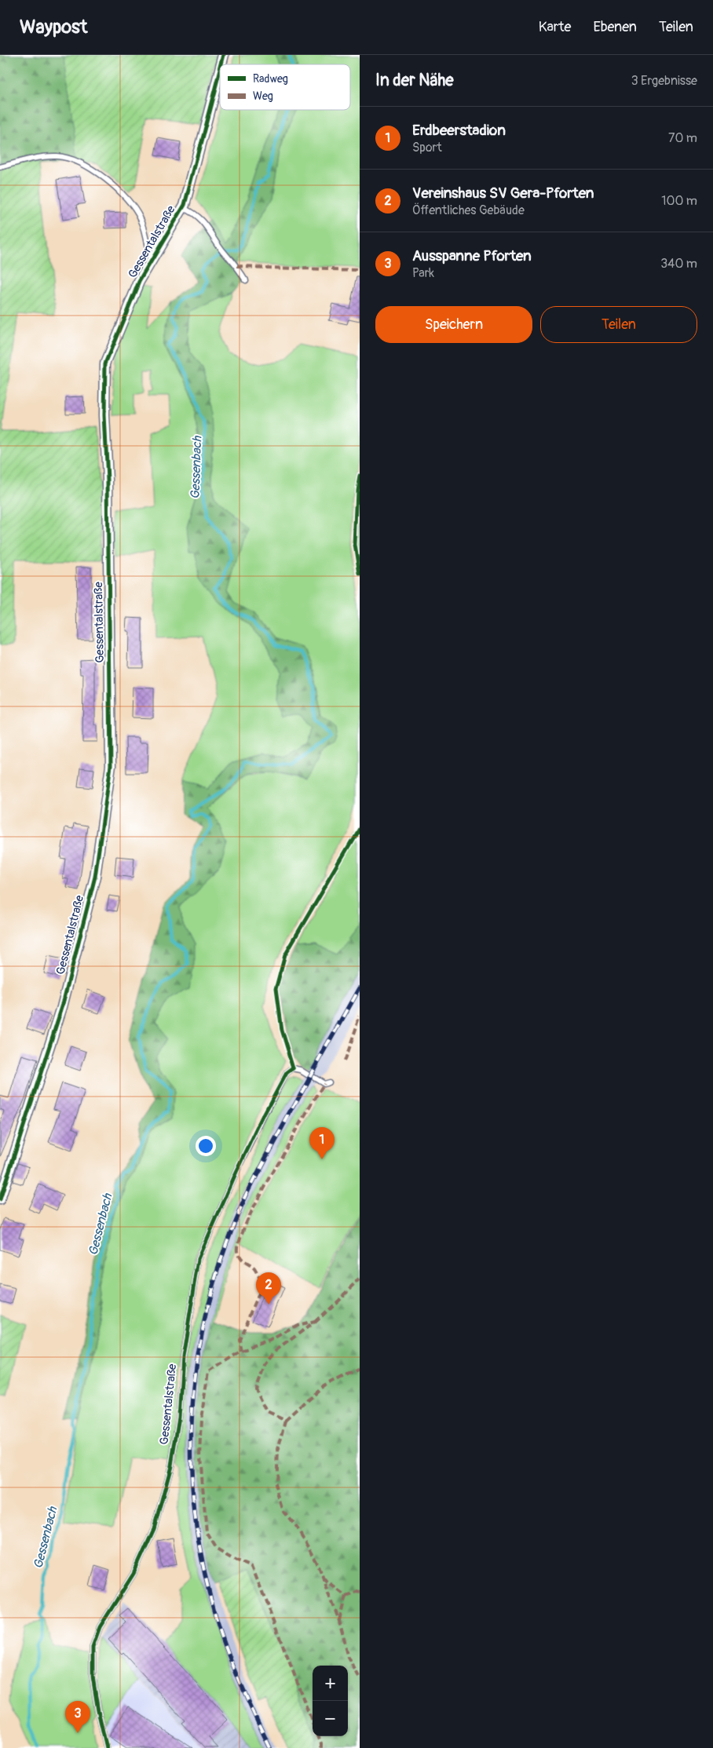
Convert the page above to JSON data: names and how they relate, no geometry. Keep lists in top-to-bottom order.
{
  "streets": {
    "street": ["Gessentalstraße"]
  },
  "water": ["Gessenbach"],
  "legend": ["Radweg", "Weg"],
  "page": {
    "header": "Waypost",
    "nav": ["Karte", "Ebenen", "Teilen"],
    "heading": ["In der Nähe", "3 Ergebnisse"],
    "list": [
      {
        "mark": "1",
        "name": "Erdbeerstadion",
        "note": "Sport",
        "value": "70 m"
      },
      {
        "mark": "2",
        "name": "Vereinshaus SV Gera-Pforten",
        "note": "Öffentliches Gebäude",
        "value": "100 m"
      },
      {
        "mark": "3",
        "name": "Ausspanne Pforten",
        "note": "Park",
        "value": "340 m"
      }
    ],
    "buttons": ["Speichern", "Teilen"],
    "pins": ["1", "2", "3"],
    "map_buttons": ["+", "−"]
  }
}
